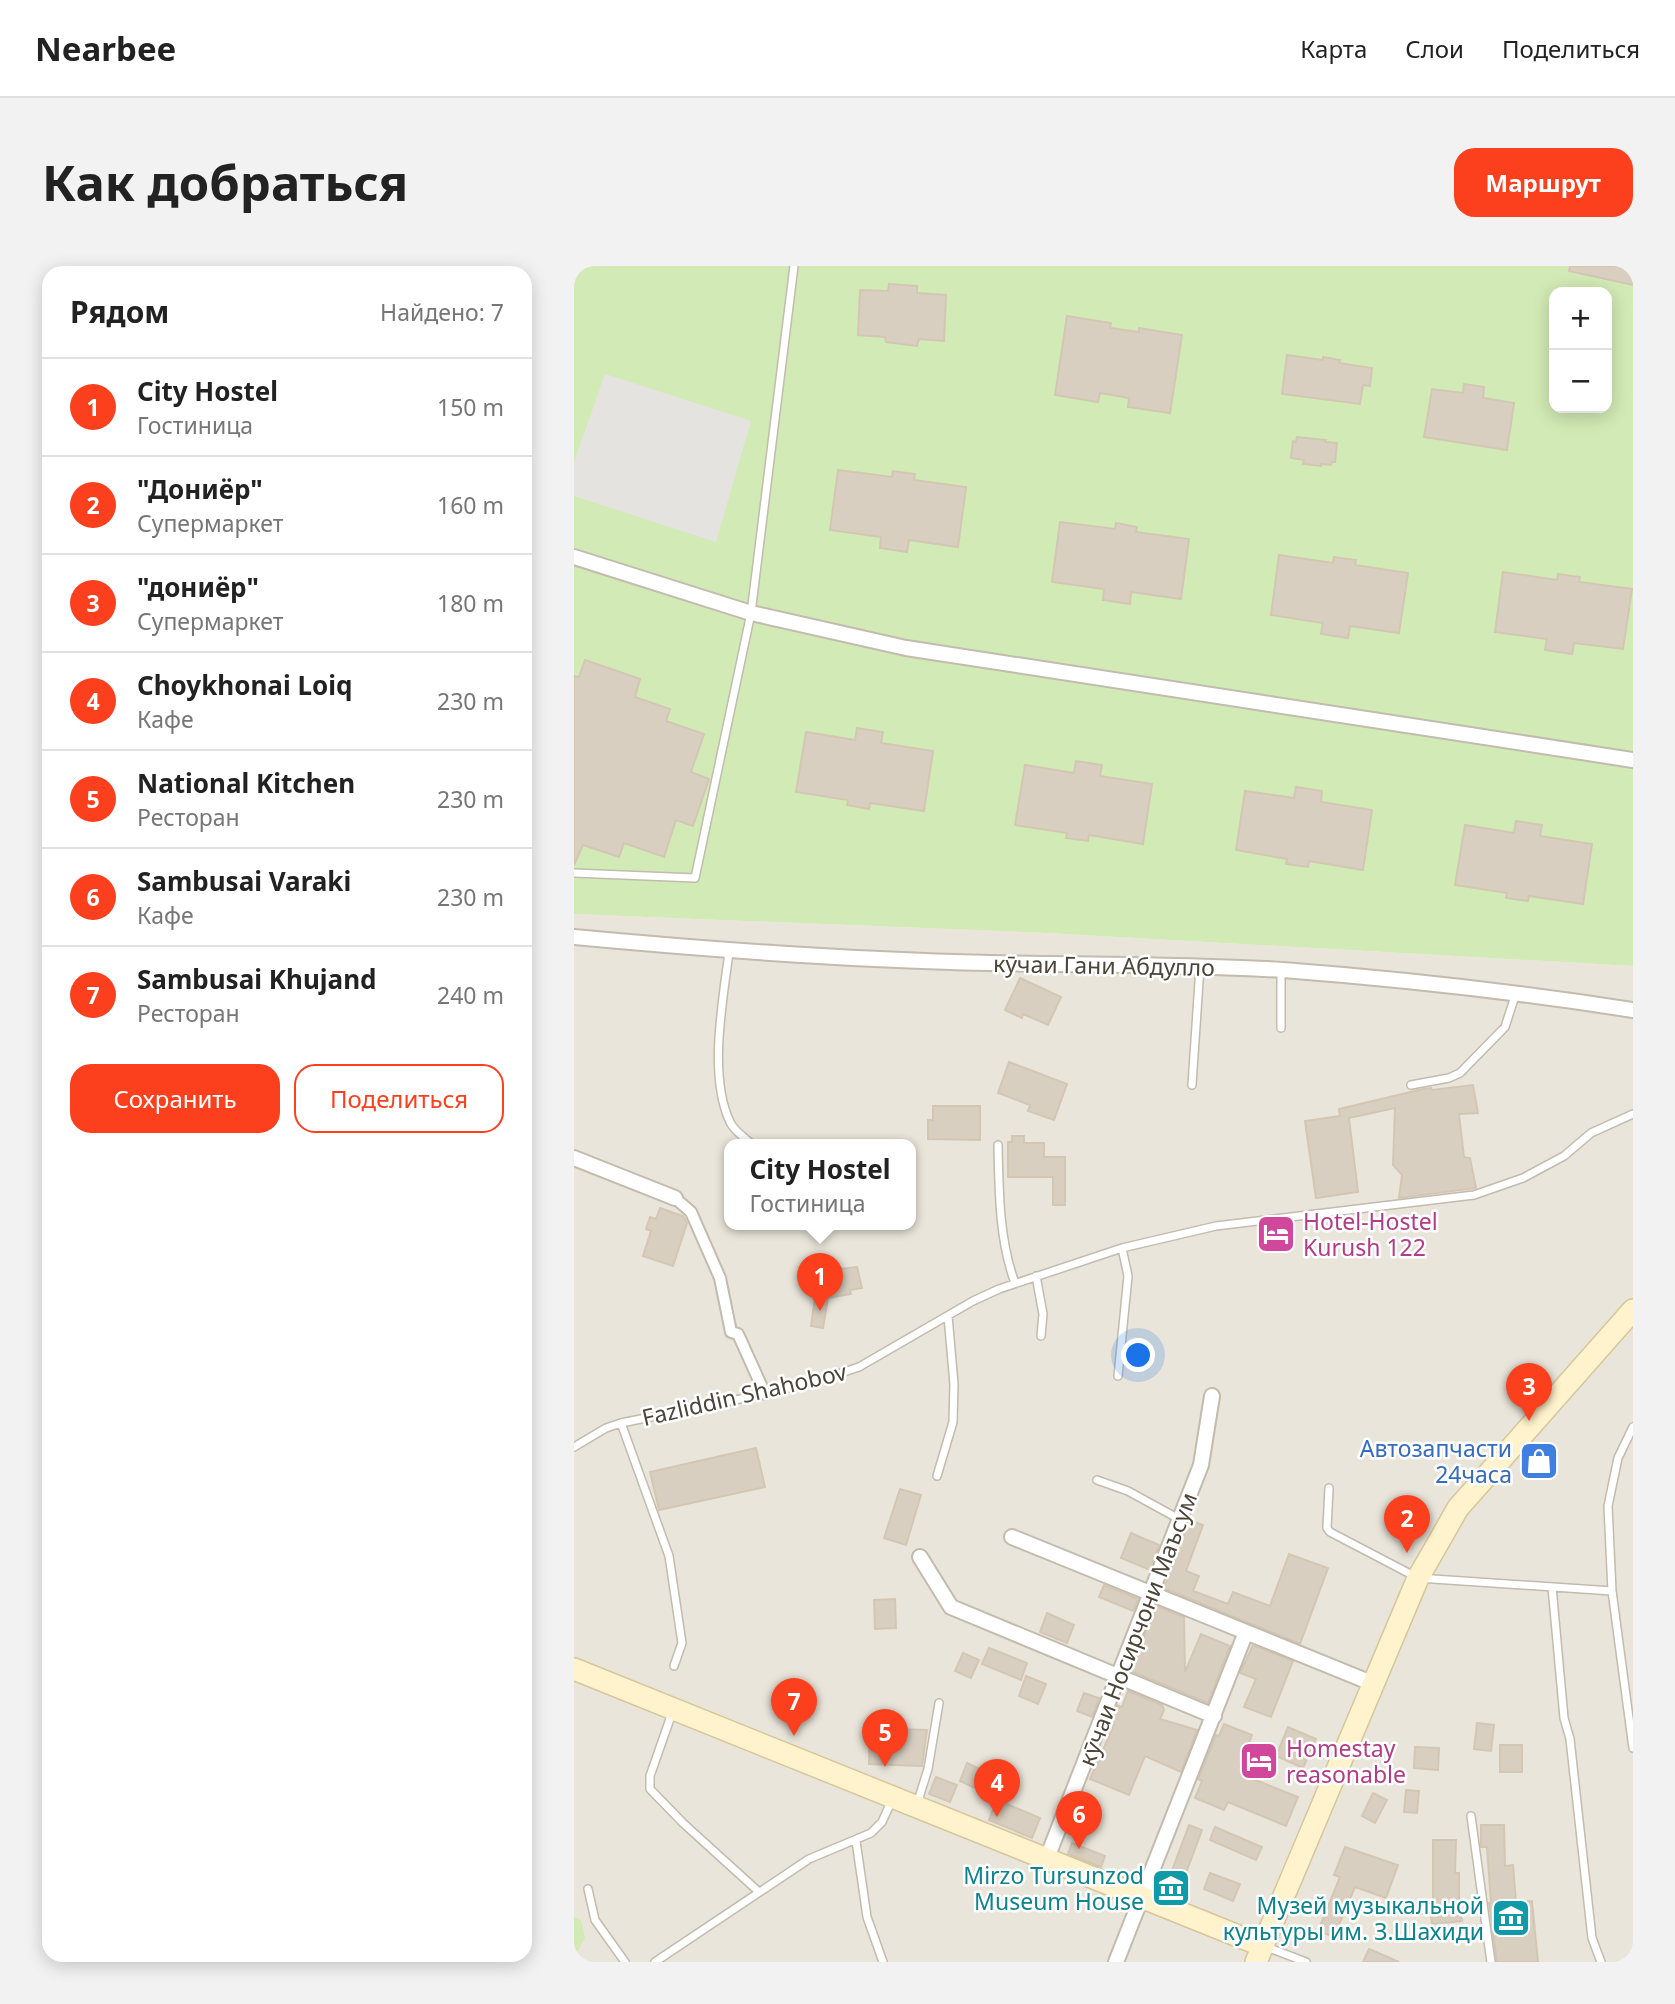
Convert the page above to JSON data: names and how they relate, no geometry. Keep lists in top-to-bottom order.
{
  "streets": {
    "street": ["кӯчаи Гани Абдулло", "кӯчаи Носирчони Маъсум"],
    "lane": ["Fazliddin Shahobov"]
  },
  "places": {
    "hotel": ["Hotel-Hostel Kurush 122", "Homestay reasonable"],
    "shop": ["Автозапчасти 24часа"],
    "museum": ["Mirzo Tursunzod Museum House", "Музей музыкальной культуры им. З.Шахиди"]
  },
  "page": {
    "header": "Nearbee",
    "nav": ["Карта", "Слои", "Поделиться"],
    "buttons": [
      "Маршрут",
      ["Сохранить", "Поделиться"]
    ],
    "title": "Как добраться",
    "heading": ["Рядом", "Найдено: 7"],
    "map_buttons": ["+", "−"],
    "list": [
      {
        "mark": "1",
        "name": "City Hostel",
        "note": "Гостиница",
        "value": "150 m"
      },
      {
        "mark": "2",
        "name": "\"Дониёр\"",
        "note": "Супермаркет",
        "value": "160 m"
      },
      {
        "mark": "3",
        "name": "\"дониёр\"",
        "note": "Супермаркет",
        "value": "180 m"
      },
      {
        "mark": "4",
        "name": "Choykhonai Loiq",
        "note": "Кафе",
        "value": "230 m"
      },
      {
        "mark": "5",
        "name": "National Kitchen",
        "note": "Ресторан",
        "value": "230 m"
      },
      {
        "mark": "6",
        "name": "Sambusai Varaki",
        "note": "Кафе",
        "value": "230 m"
      },
      {
        "mark": "7",
        "name": "Sambusai Khujand",
        "note": "Ресторан",
        "value": "240 m"
      }
    ],
    "popup": ["City Hostel", "Гостиница"],
    "pins": [
      "1",
      "3",
      "2",
      "7",
      "5",
      "4",
      "6"
    ]
  }
}
